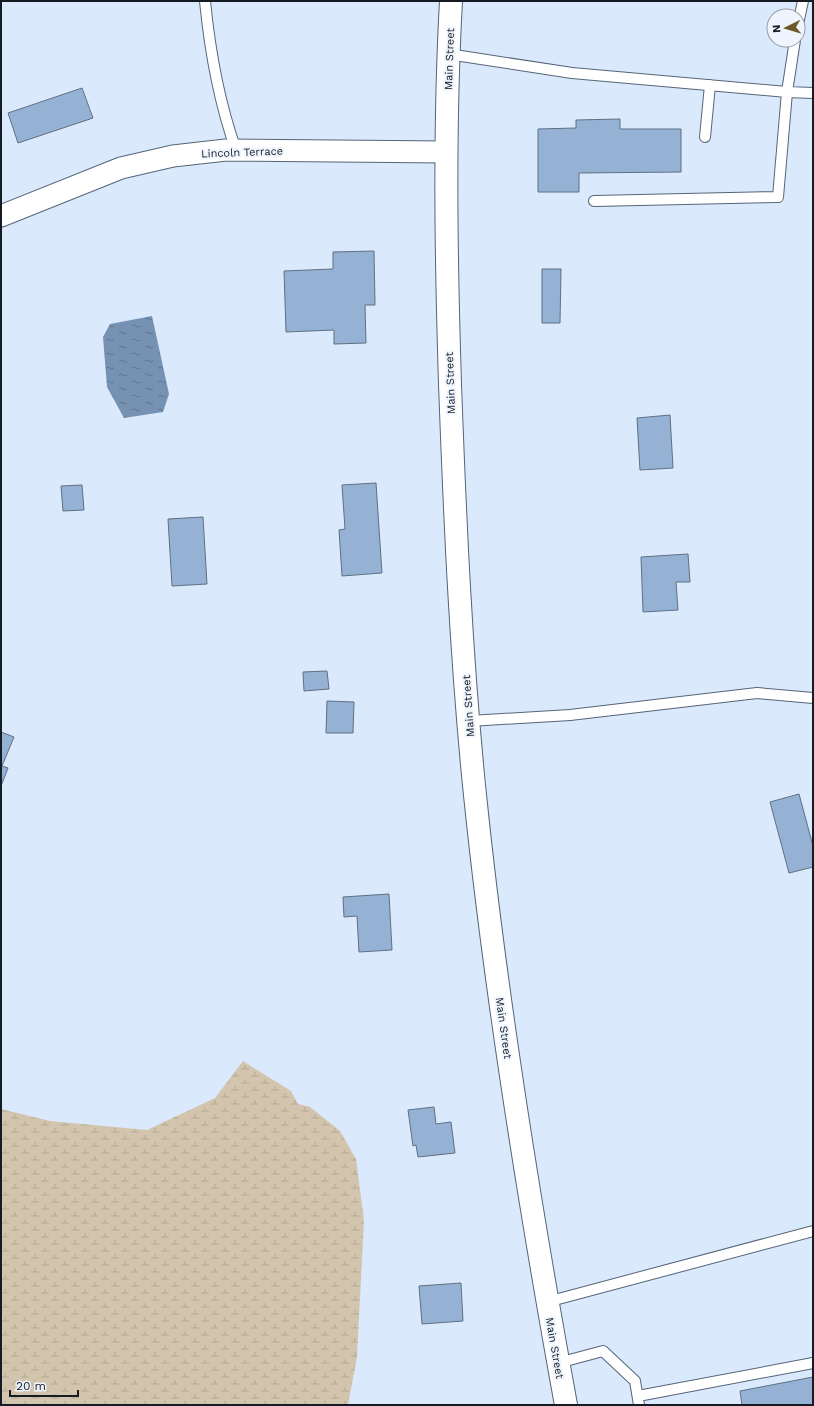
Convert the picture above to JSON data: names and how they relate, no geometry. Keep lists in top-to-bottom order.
{
  "streets": {
    "main road": ["Main Street"],
    "street": ["Lincoln Terrace"]
  },
  "crossings": [
    ["Main Street", "Lincoln Terrace"]
  ],
  "scale_bar": "20 m",
  "north": "left"
}
